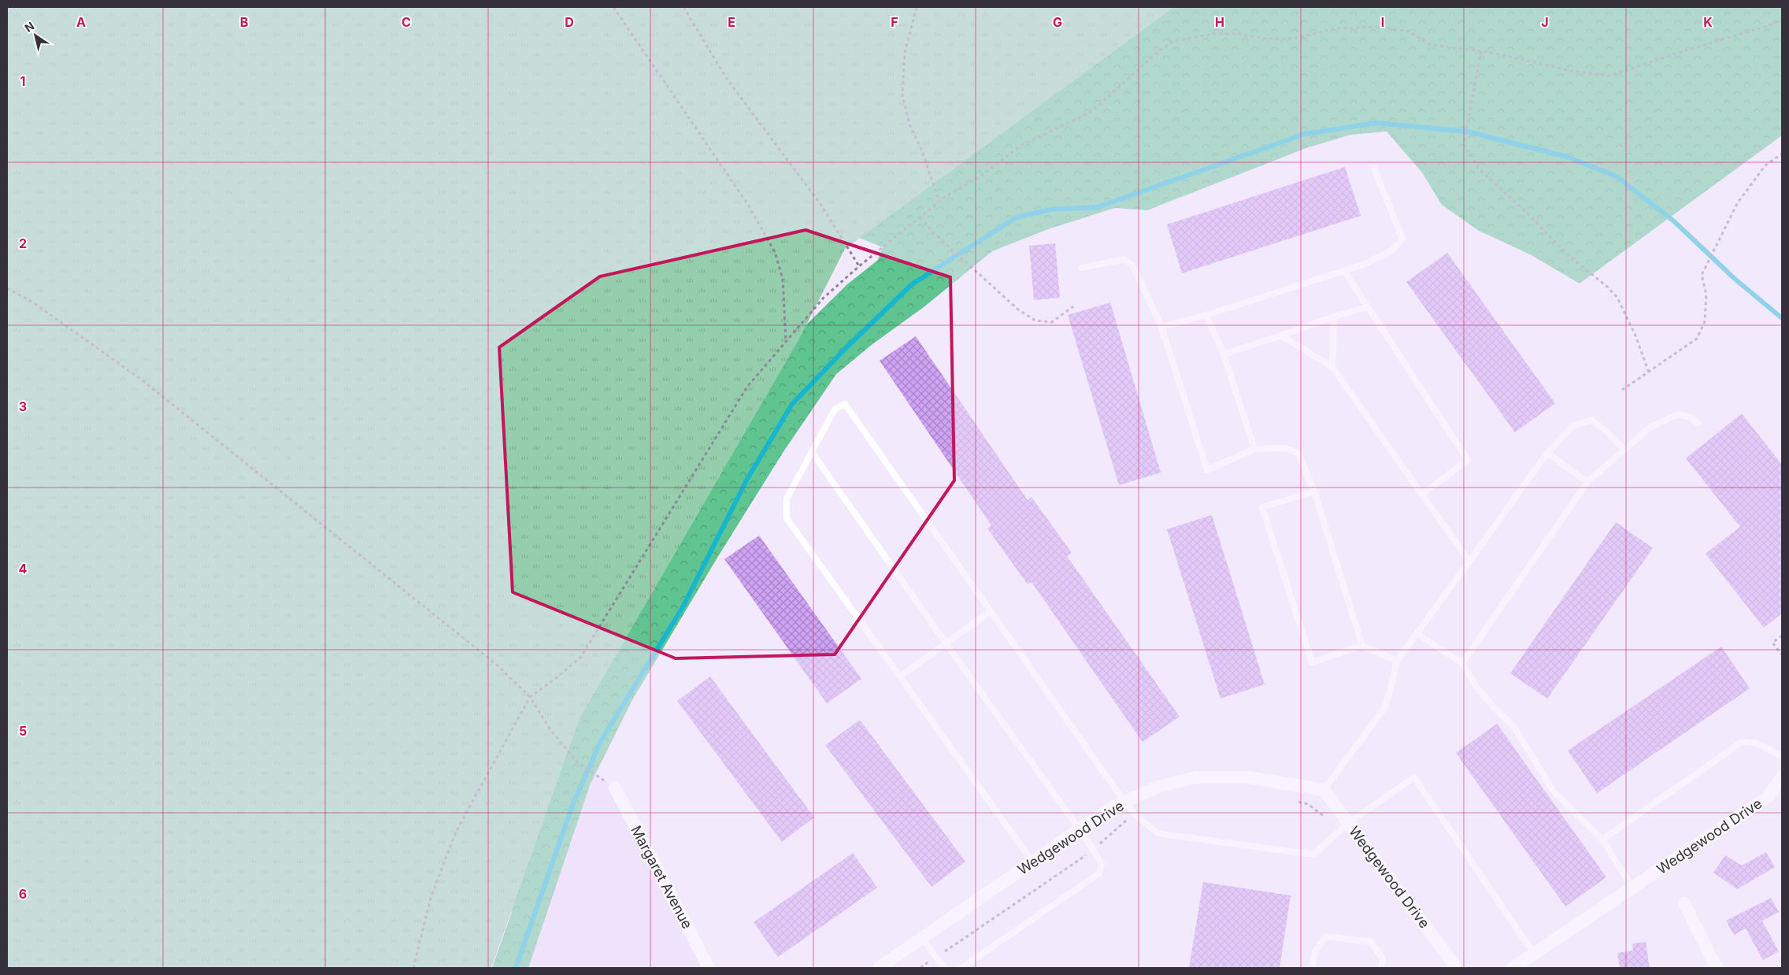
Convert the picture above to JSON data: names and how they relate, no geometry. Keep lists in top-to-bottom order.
{
  "streets": {
    "street": ["Wedgewood Drive", "Margaret Avenue"]
  },
  "north": "top left",
  "grid": {
    "columns": [
      "A",
      "B",
      "C",
      "D",
      "E",
      "F",
      "G",
      "H",
      "I",
      "J",
      "K"
    ],
    "rows": [
      "1",
      "2",
      "3",
      "4",
      "5",
      "6"
    ]
  }
}
